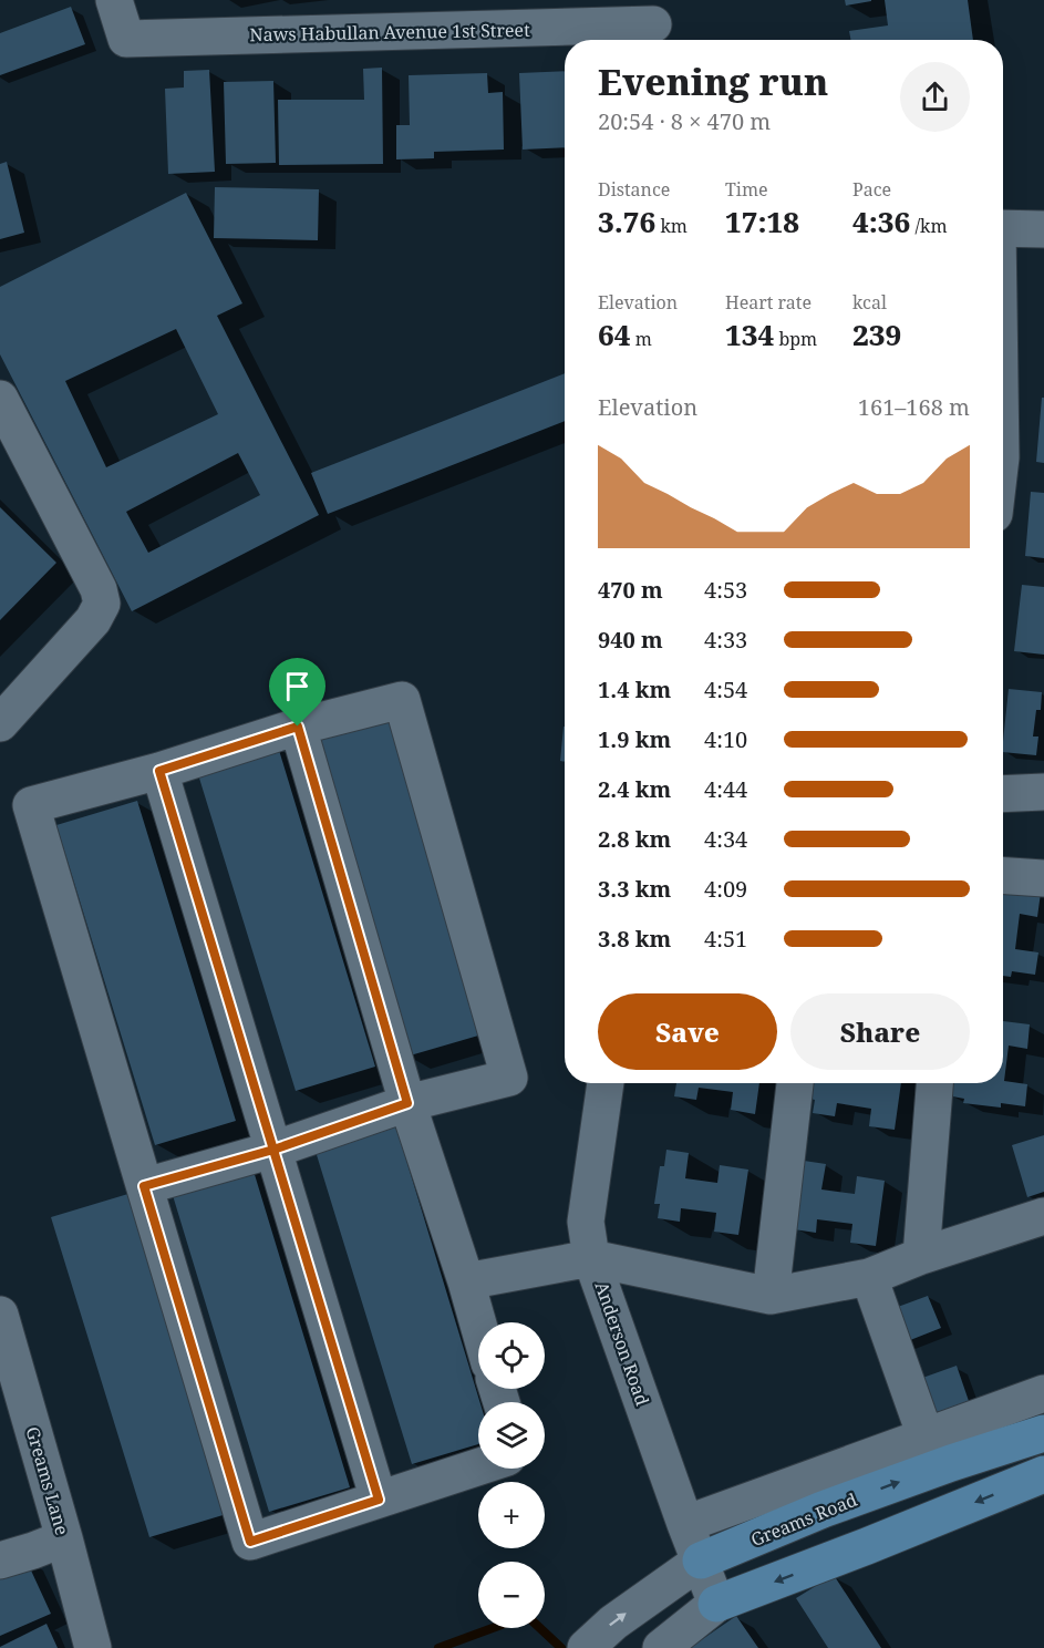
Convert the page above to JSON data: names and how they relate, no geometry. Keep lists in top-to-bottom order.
{
  "streets": {
    "main road": ["Greams Road"],
    "street": ["Naws Habullan Avenue 1st Street", "Anderson Road", "Greams Lane"]
  },
  "crossings": [
    ["Anderson Road", "Greams Road"]
  ],
  "page": {
    "heading": ["Evening run", "20:54 · 8 × 470 m"],
    "stats": [
      ["Distance", "3.76 km"],
      ["Time", "17:18"],
      ["Pace", "4:36 /km"],
      ["Elevation", "64 m"],
      ["Heart rate", "134 bpm"],
      ["kcal", "239"]
    ],
    "chart": ["Elevation", "161–168 m"],
    "list": [
      {
        "name": "470 m",
        "note": "4:53"
      },
      {
        "name": "940 m",
        "note": "4:33"
      },
      {
        "name": "1.4 km",
        "note": "4:54"
      },
      {
        "name": "1.9 km",
        "note": "4:10"
      },
      {
        "name": "2.4 km",
        "note": "4:44"
      },
      {
        "name": "2.8 km",
        "note": "4:34"
      },
      {
        "name": "3.3 km",
        "note": "4:09"
      },
      {
        "name": "3.8 km",
        "note": "4:51"
      }
    ],
    "buttons": ["Save", "Share"],
    "map_buttons": ["+", "−"]
  }
}
